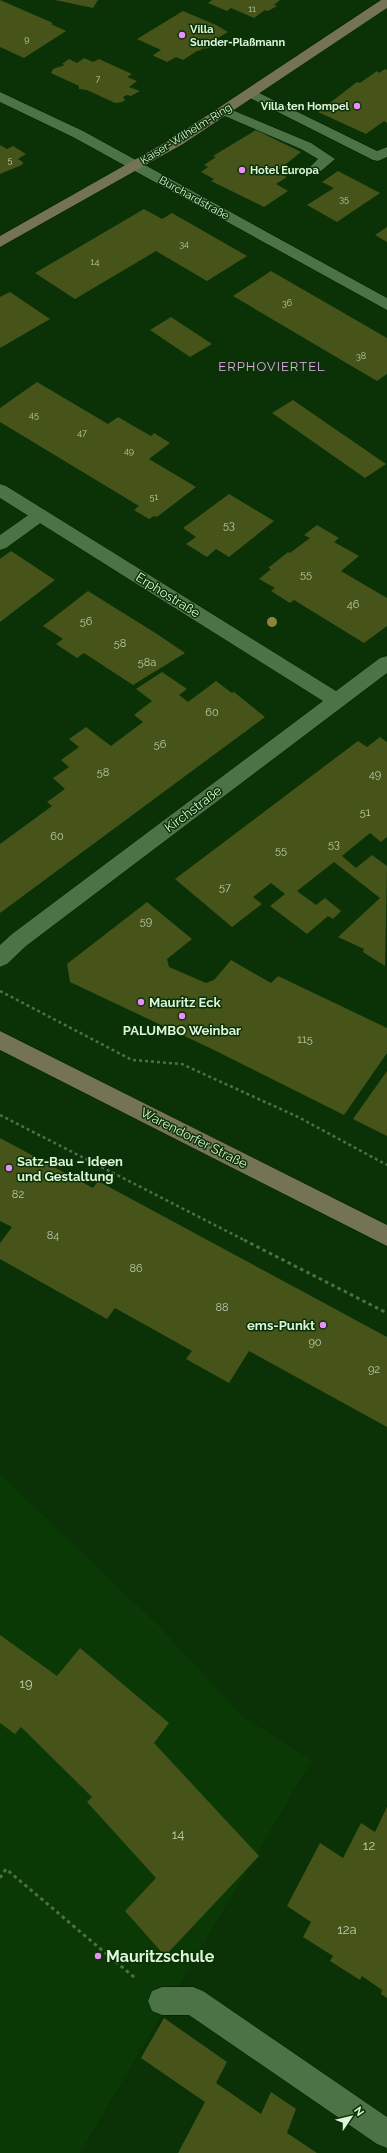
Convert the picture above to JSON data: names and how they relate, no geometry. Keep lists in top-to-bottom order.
{
  "streets": {
    "main road": ["Kaiser-Wilhelm-Ring", "Warendorfer Straße"],
    "street": ["Burchardstraße", "Erphostraße", "Kirchstraße"]
  },
  "crossings": [
    ["Kaiser-Wilhelm-Ring", "Burchardstraße"],
    ["Erphostraße", "Kirchstraße"]
  ],
  "districts": ["ERPHOVIERTEL"],
  "places": [
    "Villa Sunder-Plaßmann",
    "Villa ten Hompel",
    "Hotel Europa",
    "Mauritz Eck",
    "PALUMBO Weinbar",
    "Satz-Bau – Ideen und Gestaltung",
    "ems-Punkt",
    "Mauritzschule"
  ],
  "house_numbers": [
    "11",
    "9",
    "7",
    "5",
    "35",
    "34",
    "14",
    "36",
    "38",
    "45",
    "47",
    "49",
    "51",
    "53",
    "55",
    "46",
    "56",
    "58",
    "58a",
    "60",
    "56",
    "58",
    "49",
    "51",
    "60",
    "53",
    "55",
    "57",
    "59",
    "115",
    "82",
    "84",
    "86",
    "88",
    "90",
    "92",
    "19",
    "14",
    "12",
    "12a"
  ],
  "north": "top right"
}
